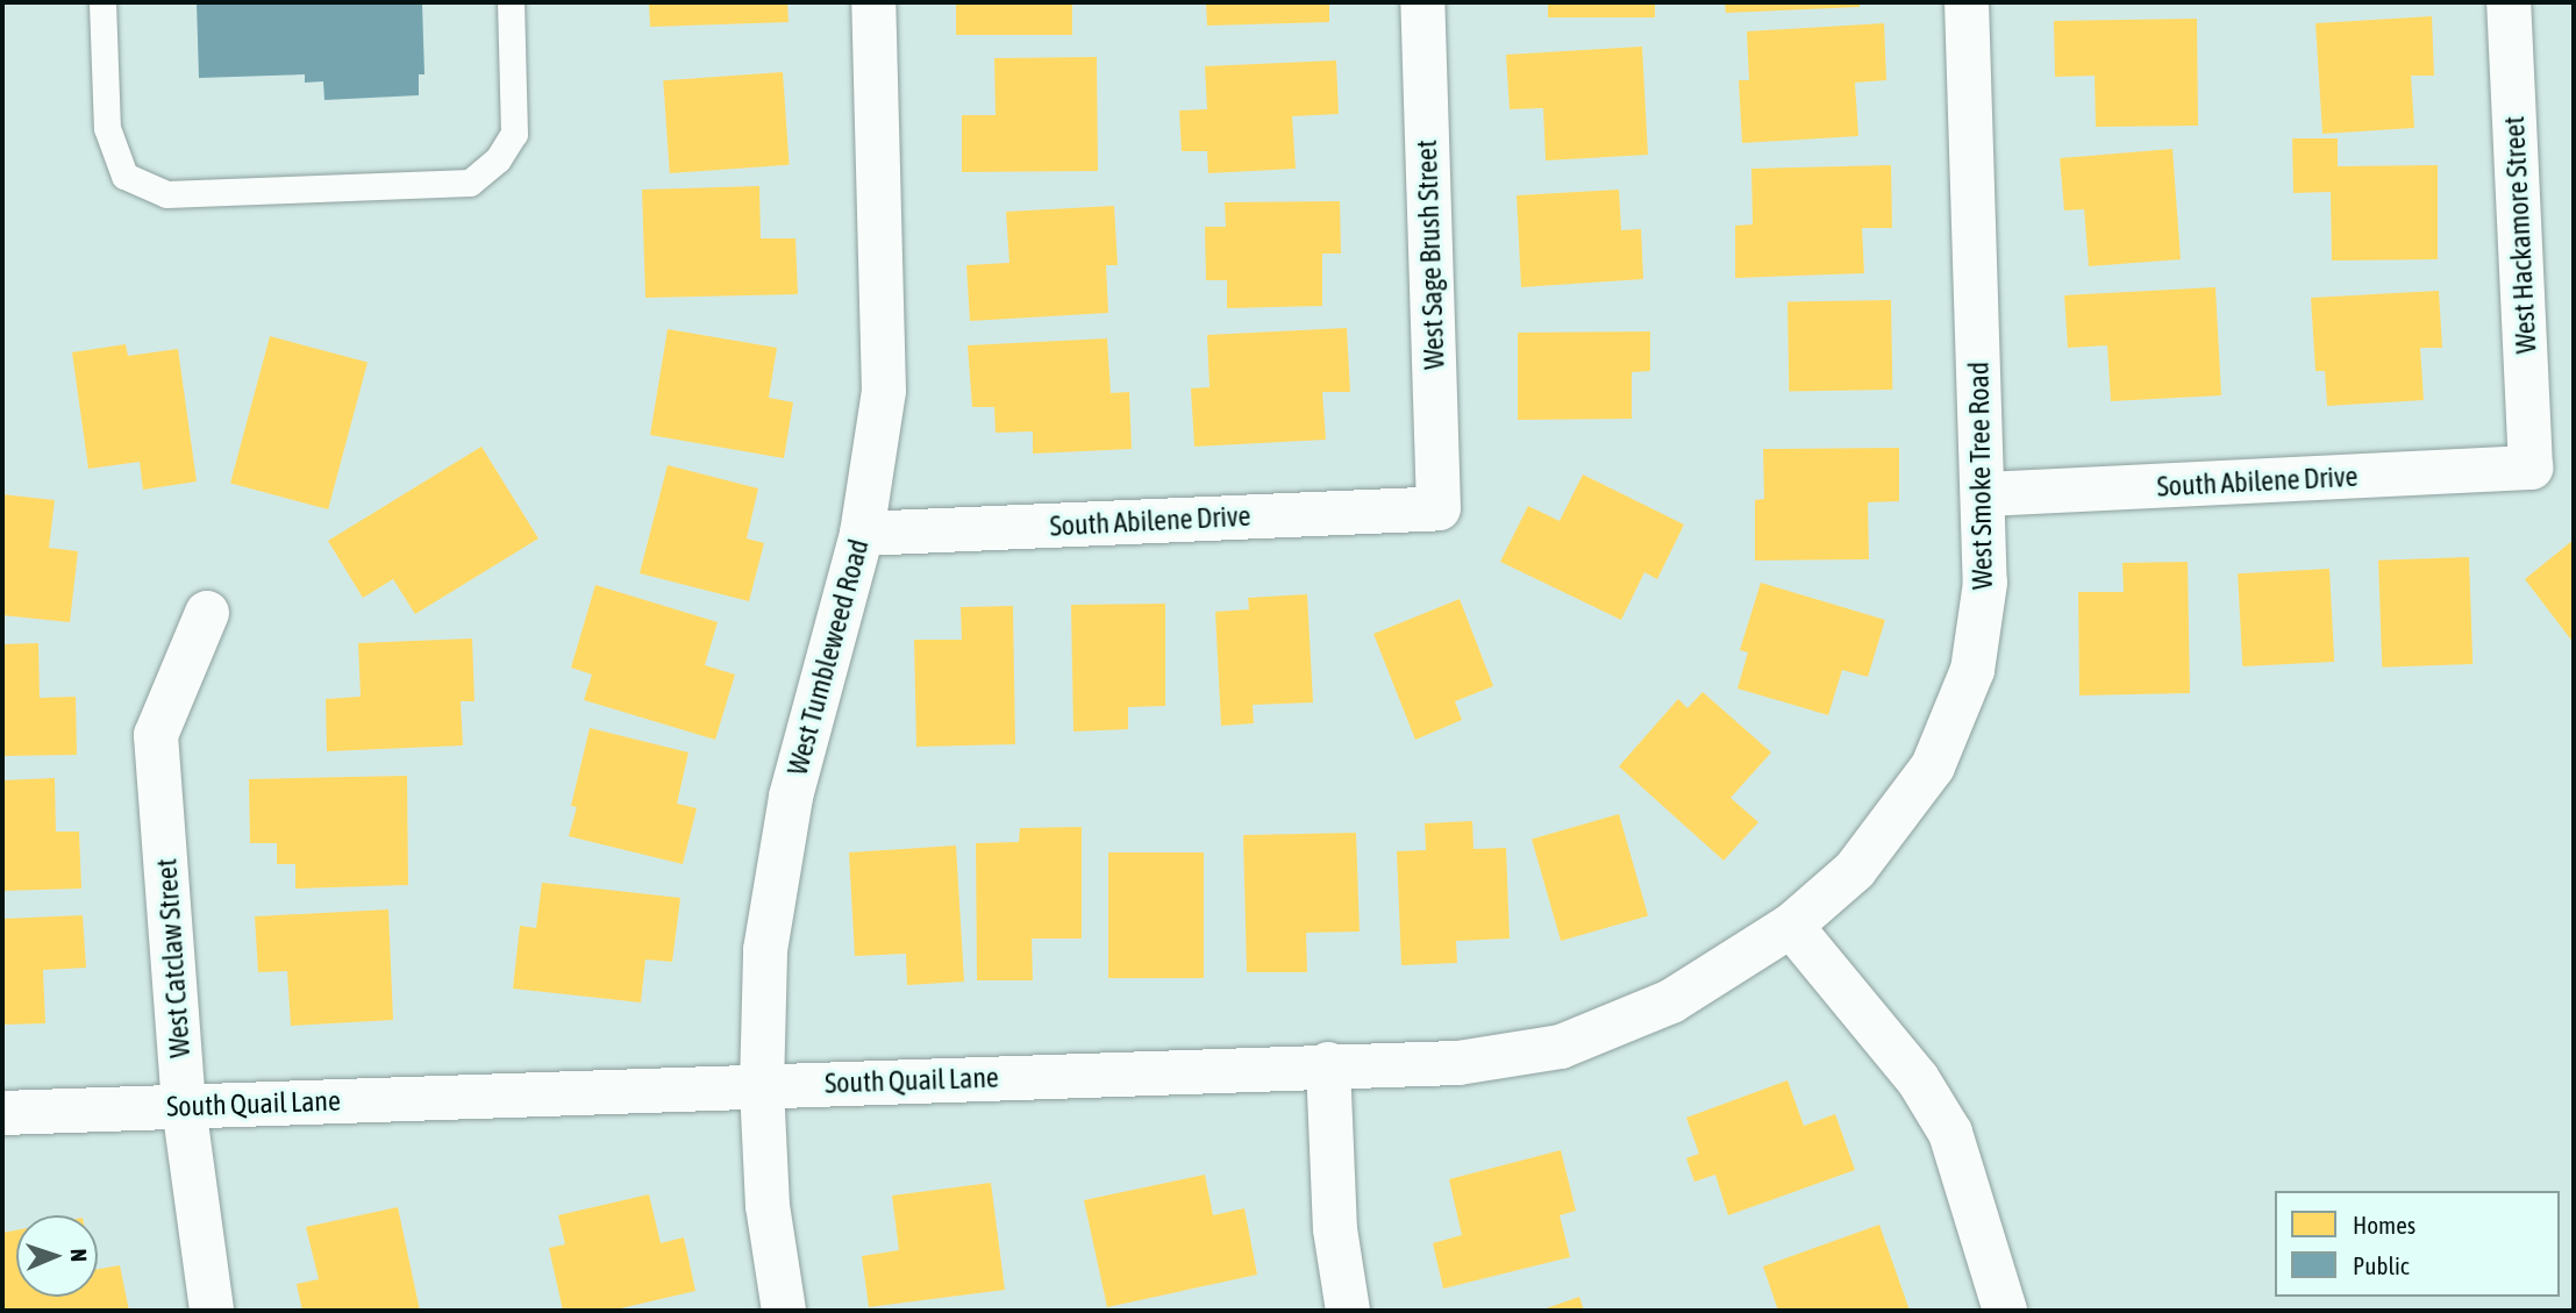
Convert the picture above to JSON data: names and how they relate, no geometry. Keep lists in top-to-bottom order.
{
  "streets": {
    "street": [
      "West Hackamore Street",
      "West Sage Brush Street",
      "West Smoke Tree Road",
      "South Abilene Drive",
      "West Tumbleweed Road",
      "West Catclaw Street",
      "South Quail Lane"
    ]
  },
  "crossings": [
    ["West Hackamore Street", "South Abilene Drive"],
    ["West Sage Brush Street", "South Abilene Drive"],
    ["West Smoke Tree Road", "South Abilene Drive"],
    ["West Smoke Tree Road", "South Quail Lane"],
    ["South Abilene Drive", "West Tumbleweed Road"],
    ["West Tumbleweed Road", "South Quail Lane"],
    ["West Catclaw Street", "South Quail Lane"]
  ],
  "legend": ["Homes", "Public"],
  "north": "right"
}
